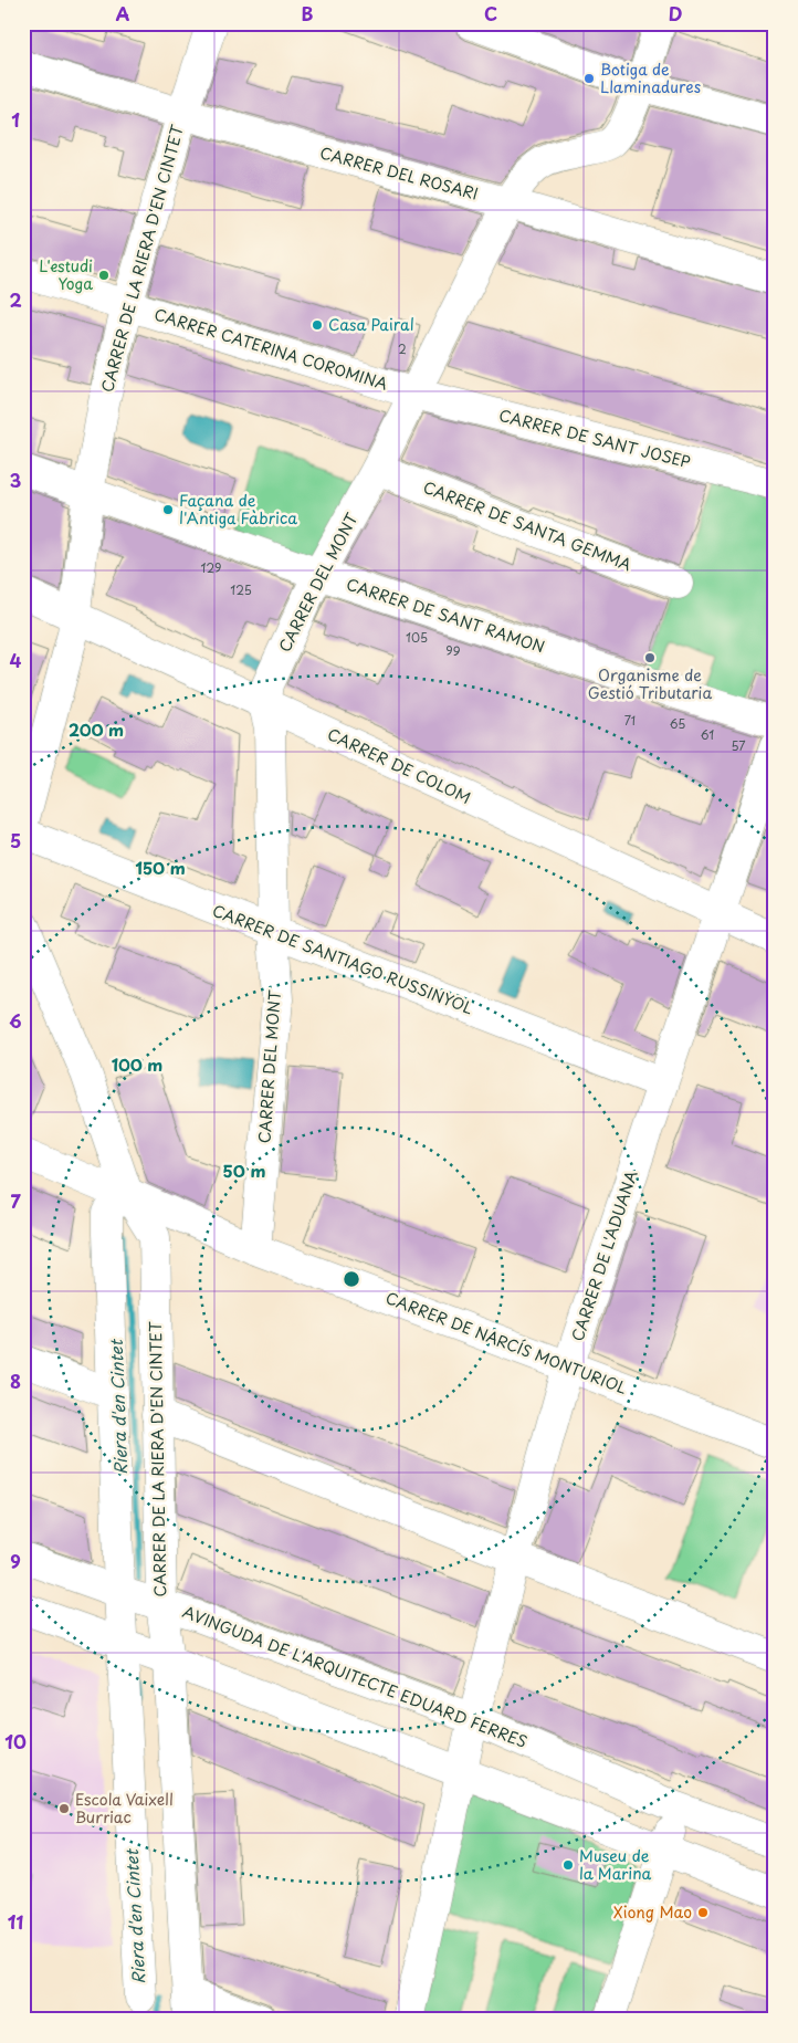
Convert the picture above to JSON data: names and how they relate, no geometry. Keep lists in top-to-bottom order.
{
  "streets": {
    "street": [
      "CARRER DEL ROSARI",
      "CARRER DE LA RIERA D'EN CINTET",
      "CARRER CATERINA COROMINA",
      "CARRER DE SANT JOSEP",
      "CARRER DE SANTA GEMMA",
      "CARRER DEL MONT",
      "CARRER DE SANT RAMON",
      "CARRER DE COLOM",
      "CARRER DE SANTIAGO RUSSINYOL",
      "CARRER DE L'ADUANA",
      "CARRER DE NARCÍS MONTURIOL",
      "AVINGUDA DE L'ARQUITECTE EDUARD FERRES"
    ]
  },
  "crossings": [
    ["CARRER DEL ROSARI", "CARRER DE LA RIERA D'EN CINTET"],
    ["CARRER DEL ROSARI", "CARRER DEL MONT"],
    ["CARRER DE LA RIERA D'EN CINTET", "CARRER CATERINA COROMINA"],
    ["CARRER DE LA RIERA D'EN CINTET", "CARRER DE SANT RAMON"],
    ["CARRER DE LA RIERA D'EN CINTET", "CARRER DE COLOM"],
    ["CARRER DE LA RIERA D'EN CINTET", "CARRER DE NARCÍS MONTURIOL"],
    ["CARRER DE LA RIERA D'EN CINTET", "AVINGUDA DE L'ARQUITECTE EDUARD FERRES"],
    ["CARRER CATERINA COROMINA", "CARRER DE SANT JOSEP"],
    ["CARRER CATERINA COROMINA", "CARRER DEL MONT"],
    ["CARRER DE SANT JOSEP", "CARRER DEL MONT"],
    ["CARRER DE SANTA GEMMA", "CARRER DEL MONT"],
    ["CARRER DEL MONT", "CARRER DE SANT RAMON"],
    ["CARRER DEL MONT", "CARRER DE COLOM"],
    ["CARRER DEL MONT", "CARRER DE SANTIAGO RUSSINYOL"],
    ["CARRER DEL MONT", "CARRER DE NARCÍS MONTURIOL"],
    ["CARRER DE COLOM", "CARRER DE L'ADUANA"],
    ["CARRER DE SANTIAGO RUSSINYOL", "CARRER DE L'ADUANA"],
    ["CARRER DE L'ADUANA", "CARRER DE NARCÍS MONTURIOL"],
    ["CARRER DE L'ADUANA", "AVINGUDA DE L'ARQUITECTE EDUARD FERRES"]
  ],
  "water": ["Riera d'en Cintet"],
  "places": [
    "Botiga de Llaminadures",
    "L'estudi Yoga",
    "Casa Pairal",
    "Façana de l'Antiga Fàbrica",
    "Organisme de Gestió Tributaria",
    "Escola Vaixell Burriac",
    "Museu de la Marina",
    "Xiong Mao"
  ],
  "house_numbers": [
    "2",
    "129",
    "125",
    "105",
    "99",
    "71",
    "65",
    "61",
    "57"
  ],
  "grid": {
    "columns": [
      "A",
      "B",
      "C",
      "D"
    ],
    "rows": [
      "1",
      "2",
      "3",
      "4",
      "5",
      "6",
      "7",
      "8",
      "9",
      "10",
      "11"
    ]
  },
  "rings": [
    "200 m",
    "150 m",
    "100 m",
    "50 m"
  ]
}
